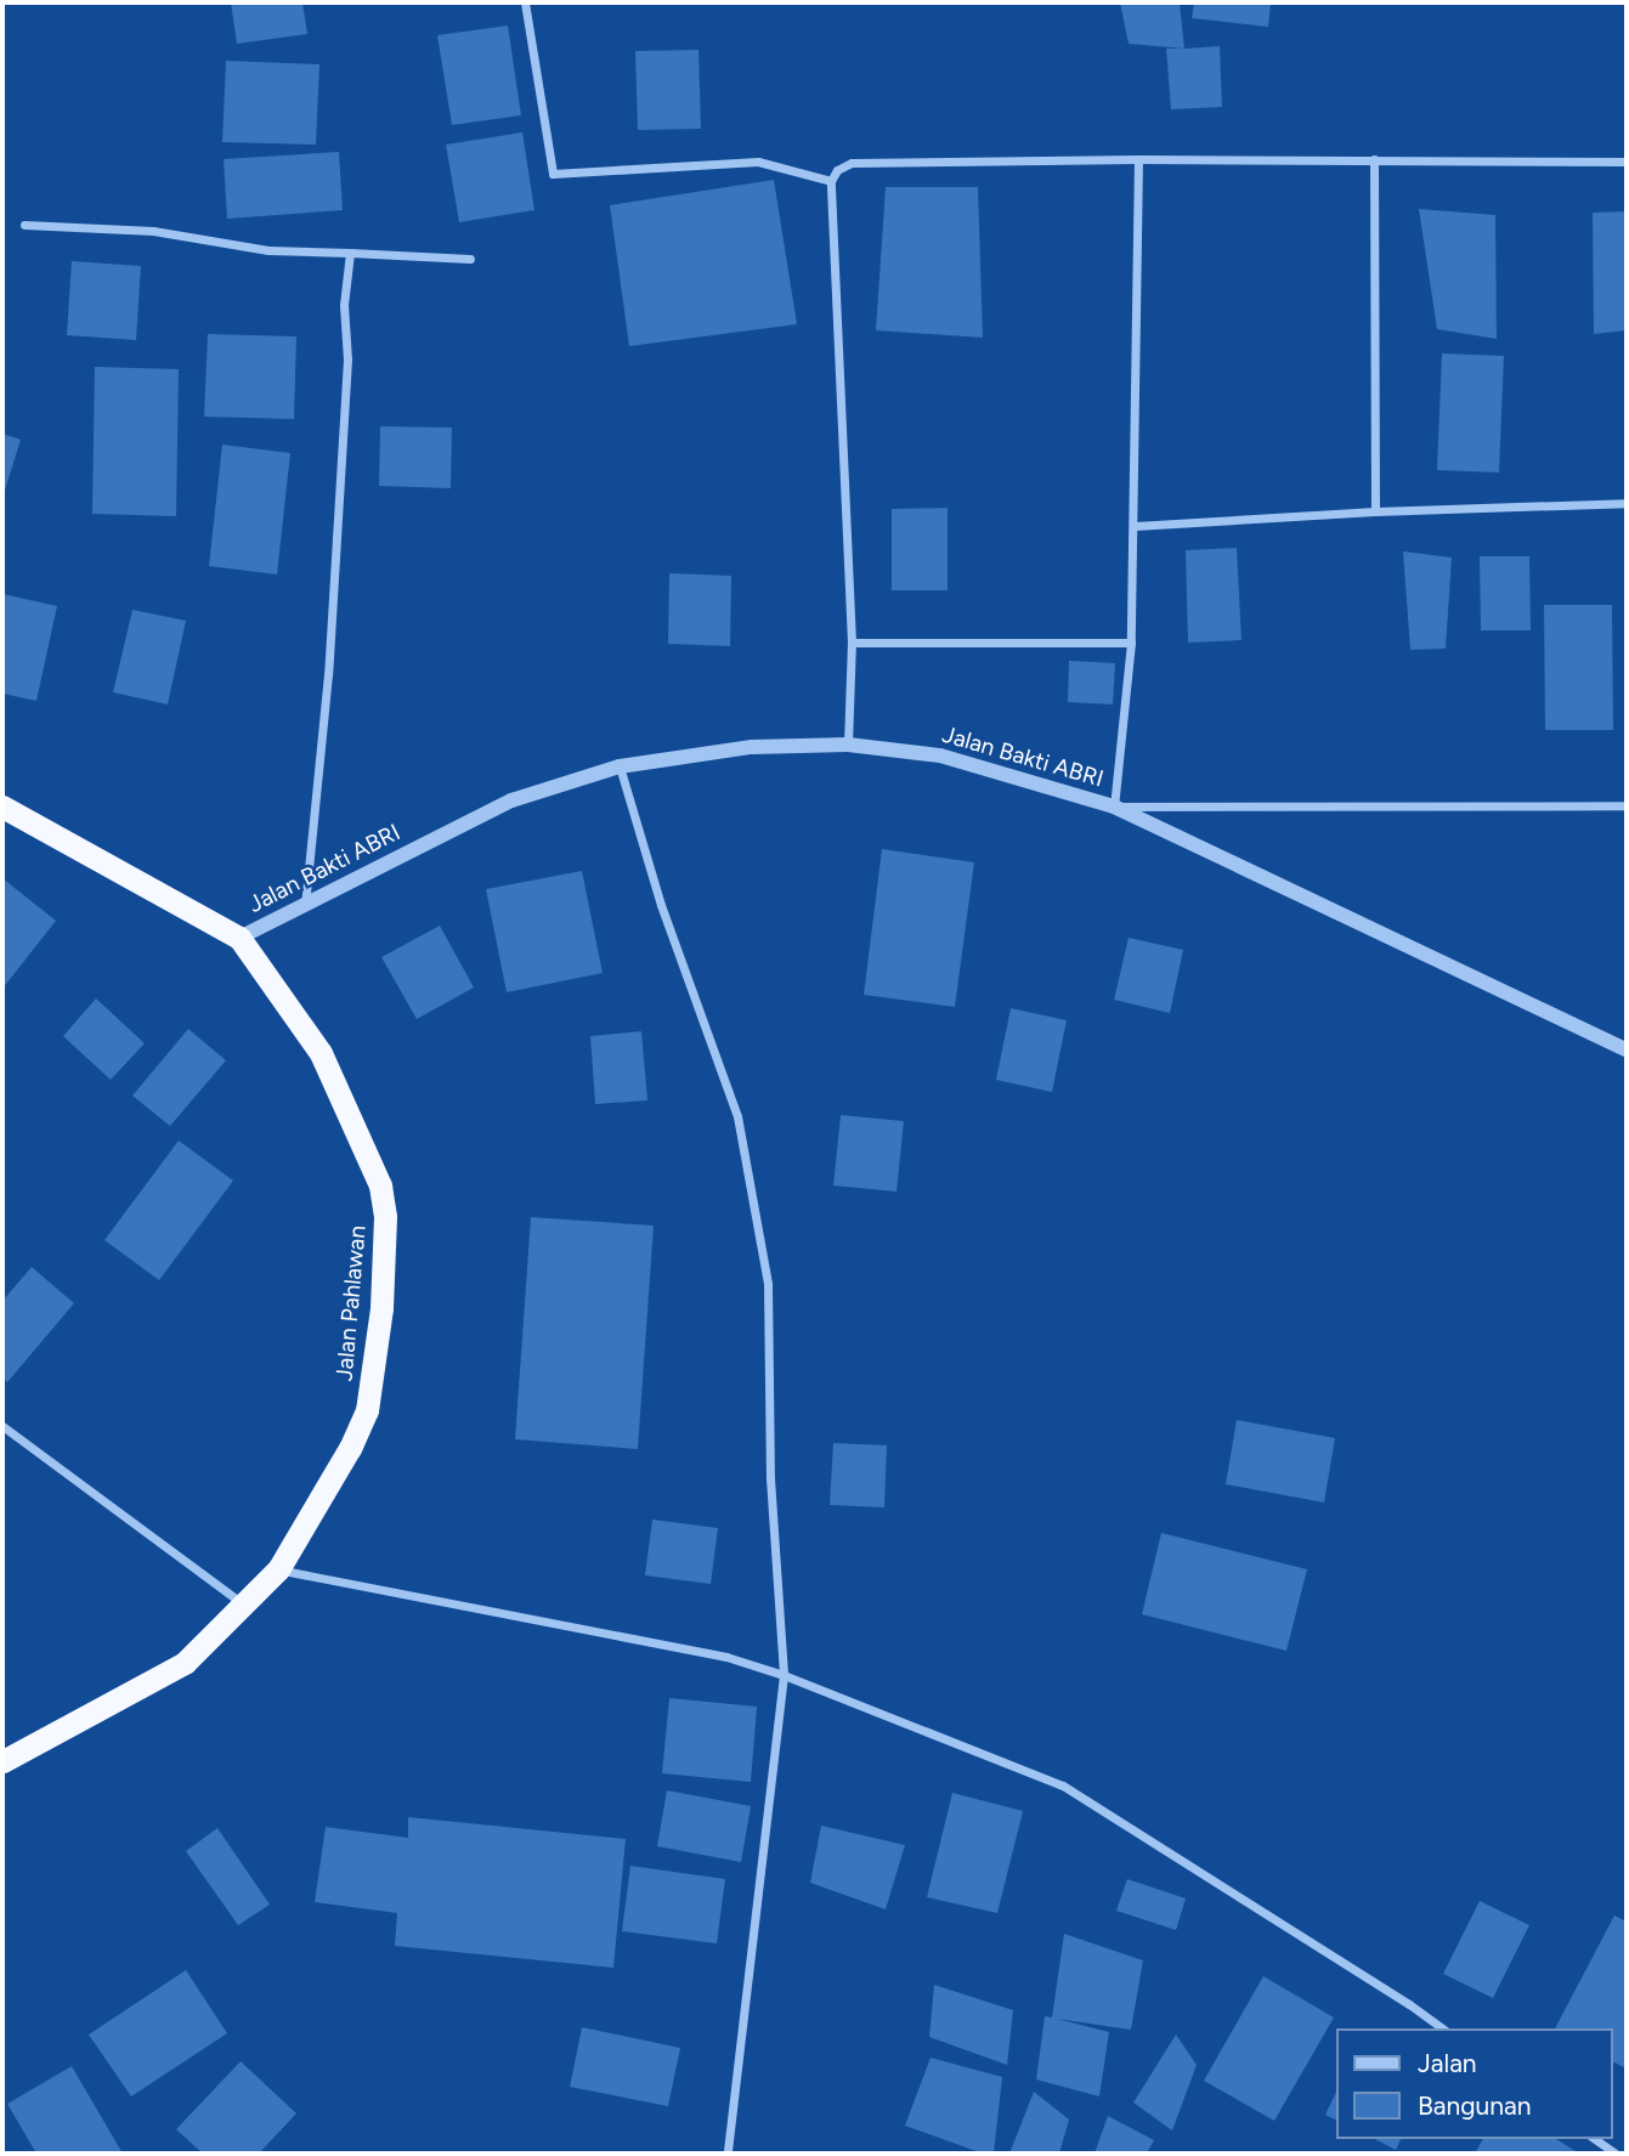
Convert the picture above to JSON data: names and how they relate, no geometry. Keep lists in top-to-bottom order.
{
  "streets": {
    "highway": ["Jalan Pahlawan"],
    "street": ["Jalan Bakti ABRI"]
  },
  "crossings": [
    ["Jalan Bakti ABRI", "Jalan Pahlawan"]
  ],
  "legend": ["Jalan", "Bangunan"]
}
